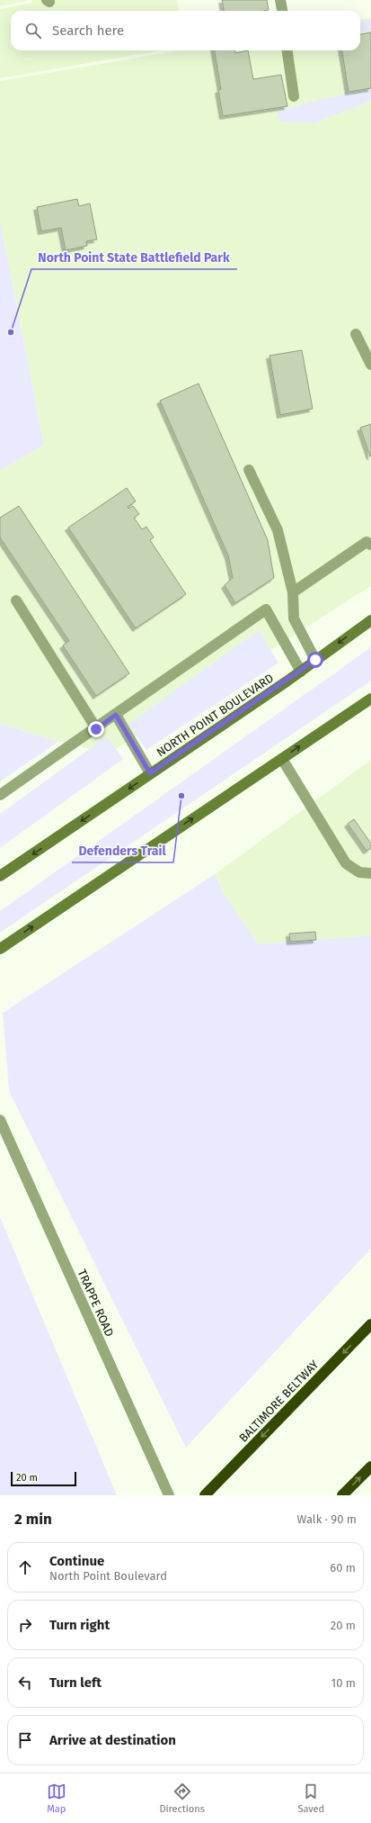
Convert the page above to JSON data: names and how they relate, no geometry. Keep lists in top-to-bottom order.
{
  "streets": {
    "highway": ["BALTIMORE BELTWAY"],
    "main road": ["NORTH POINT BOULEVARD"],
    "street": ["TRAPPE ROAD"]
  },
  "one_way": ["BALTIMORE BELTWAY"],
  "places": ["North Point State Battlefield Park", "Defenders Trail"],
  "scale_bar": "20 m",
  "page": {
    "search": "Search here",
    "scale": "20 m",
    "heading": ["2 min", "Walk · 90 m"],
    "list": [
      ["Continue", "North Point Boulevard", "60 m"],
      ["Turn right", "20 m"],
      ["Turn left", "10 m"],
      "Arrive at destination"
    ],
    "nav": ["Map", "Directions", "Saved"]
  }
}
